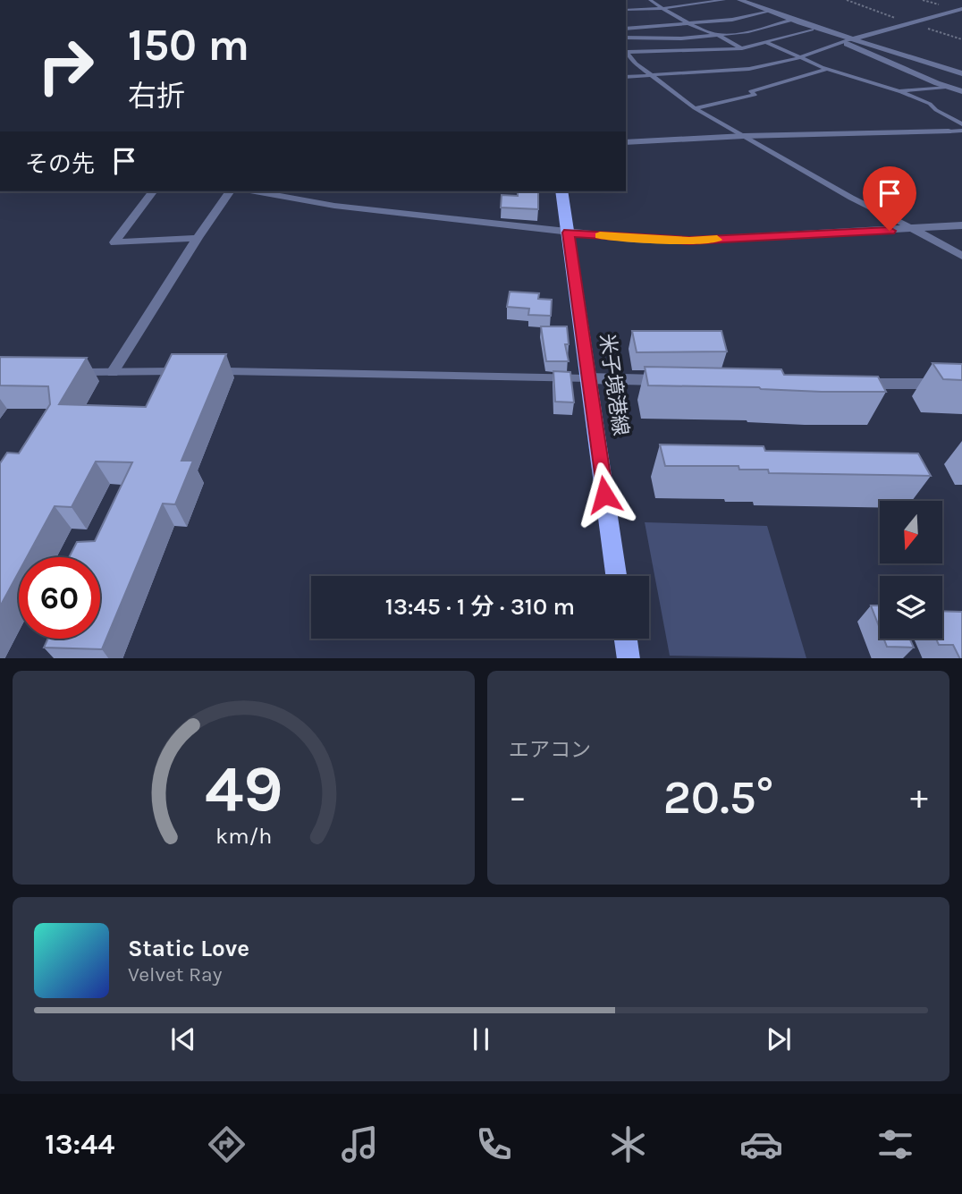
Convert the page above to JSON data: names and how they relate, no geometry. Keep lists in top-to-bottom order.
{
  "streets": {
    "main road": ["米子境港線"]
  },
  "north": "bottom",
  "page": {
    "turn": ["150 m", "右折"],
    "then": "その先",
    "limit": "60",
    "trip": "13:45 · 1 分 · 310 m",
    "tile": "エアコン",
    "heat": ["−", "20.5°", "+"],
    "song": ["Static Love", "Velvet Ray"],
    "tabs": "13:44",
    "gauge": ["49", "km/h"]
  }
}
